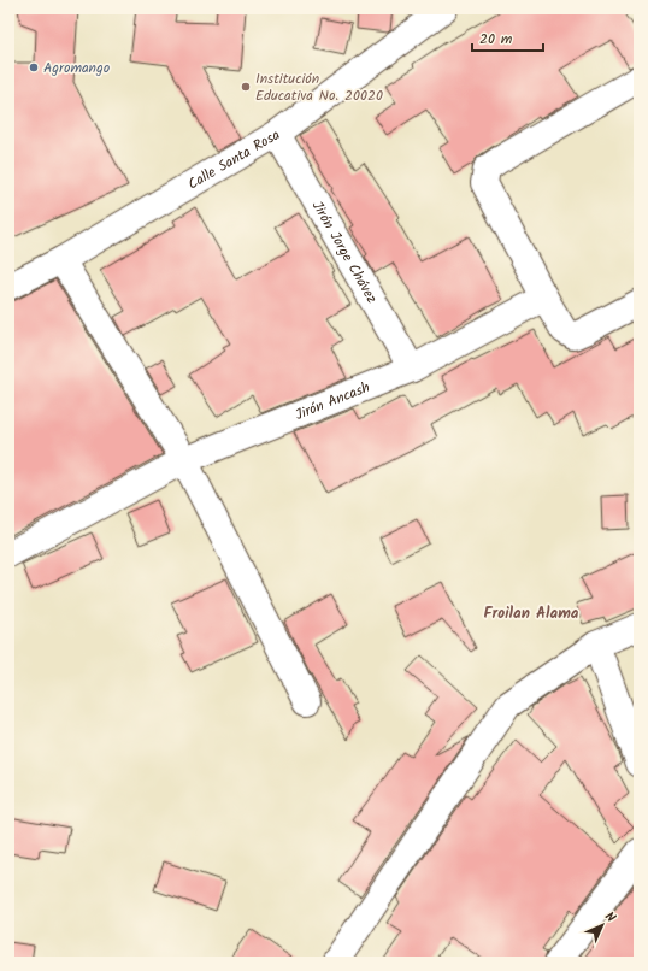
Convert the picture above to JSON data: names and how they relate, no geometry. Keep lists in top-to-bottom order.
{
  "streets": {
    "street": ["Calle Santa Rosa", "Jirón Jorge Chávez", "Jirón Ancash"]
  },
  "crossings": [
    ["Calle Santa Rosa", "Jirón Jorge Chávez"],
    ["Jirón Jorge Chávez", "Jirón Ancash"]
  ],
  "districts": ["Froilan Alama"],
  "places": ["Agromango", "Institución Educativa No. 20020"],
  "scale_bar": "20 m",
  "north": "top right"
}
